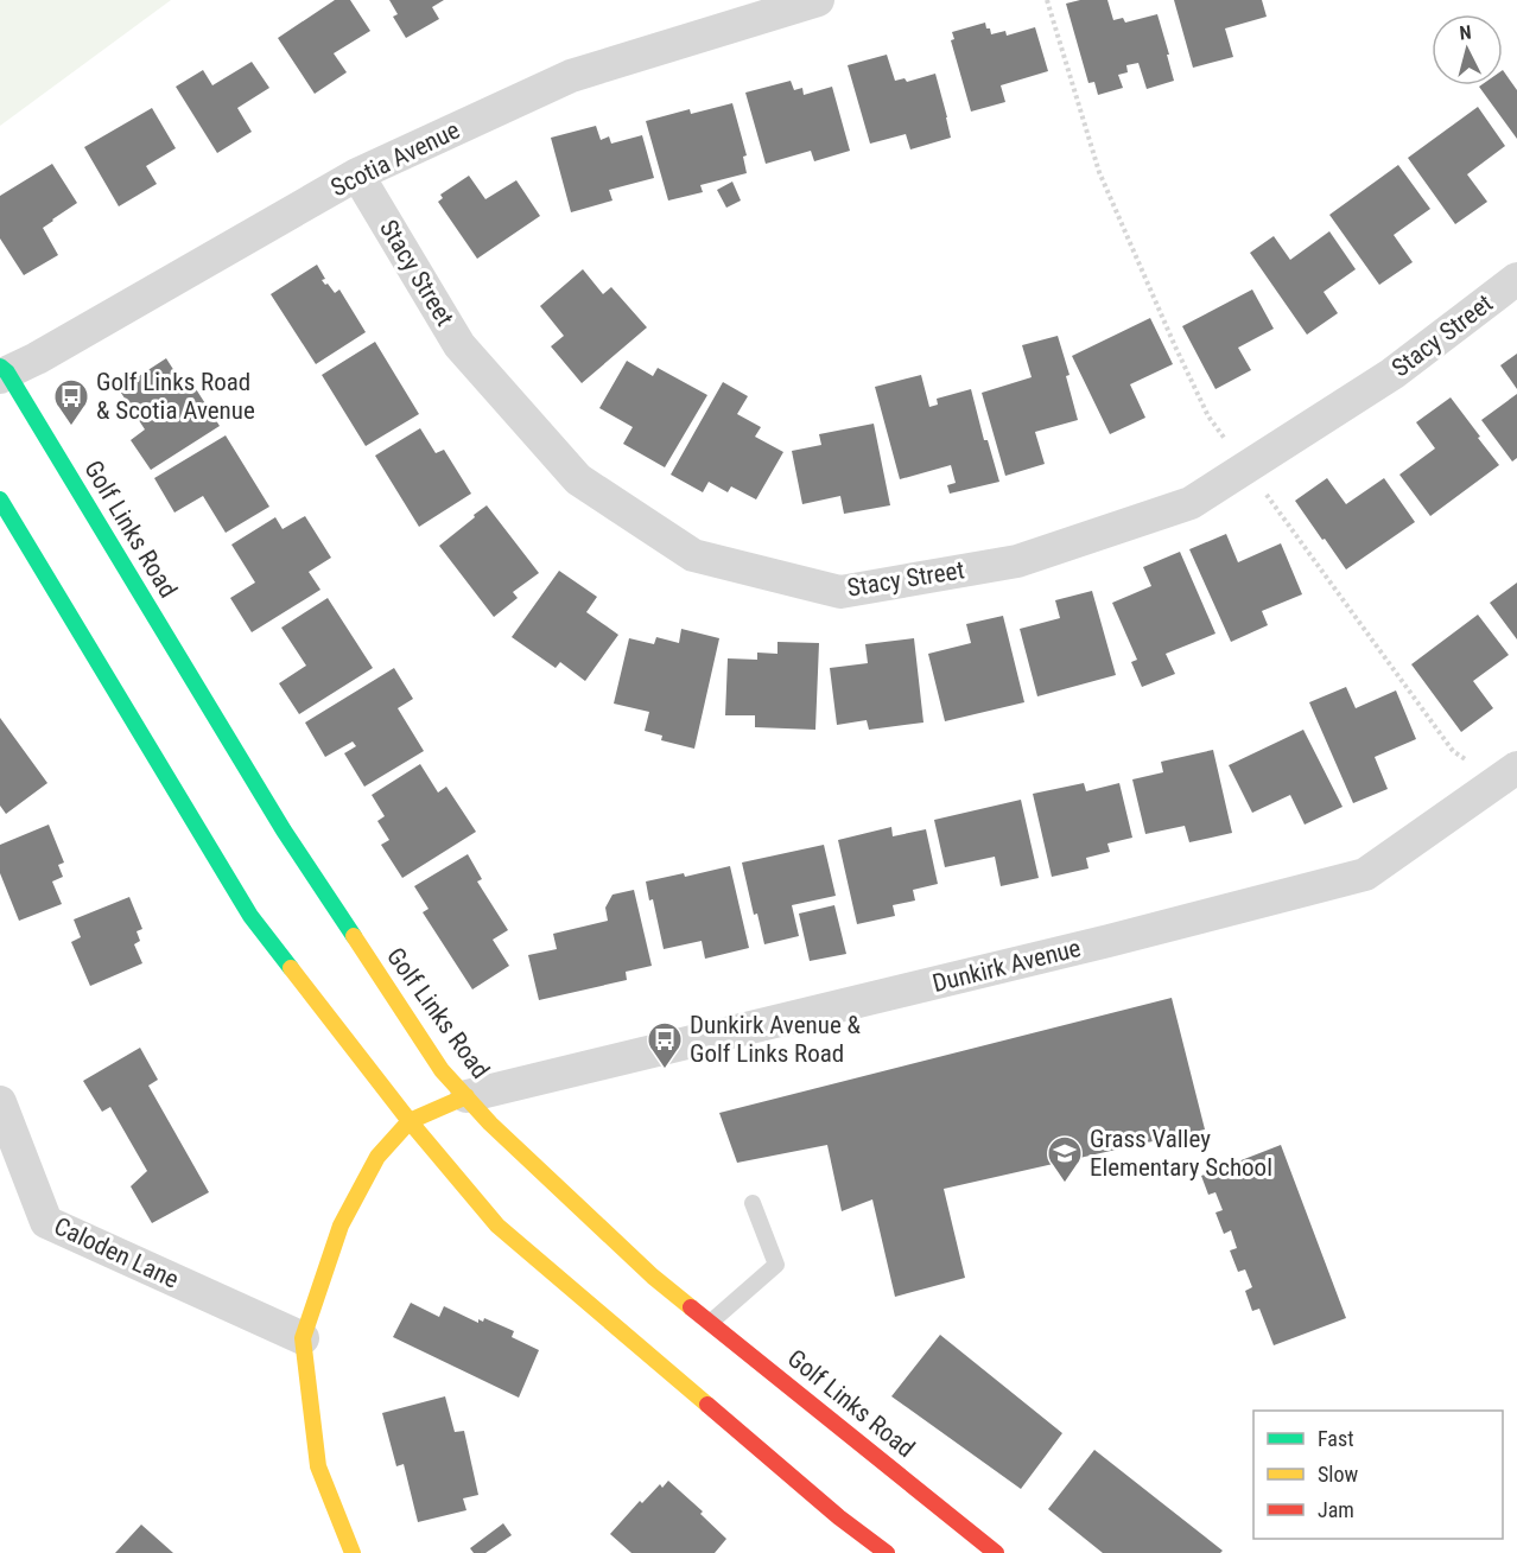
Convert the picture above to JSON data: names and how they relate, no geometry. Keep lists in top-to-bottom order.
{
  "streets": {
    "main road": ["Golf Links Road"],
    "street": [
      "Scotia Avenue",
      "Stacy Street",
      "Dunkirk Avenue",
      "Caloden Lane"
    ]
  },
  "crossings": [
    ["Scotia Avenue", "Stacy Street"],
    ["Scotia Avenue", "Golf Links Road"],
    ["Golf Links Road", "Dunkirk Avenue"]
  ],
  "places": {
    "bus stop": ["Golf Links Road & Scotia Avenue", "Dunkirk Avenue & Golf Links Road"],
    "school or university": ["Grass Valley Elementary School"]
  },
  "legend": ["Fast", "Slow", "Jam"],
  "north": "top"
}
